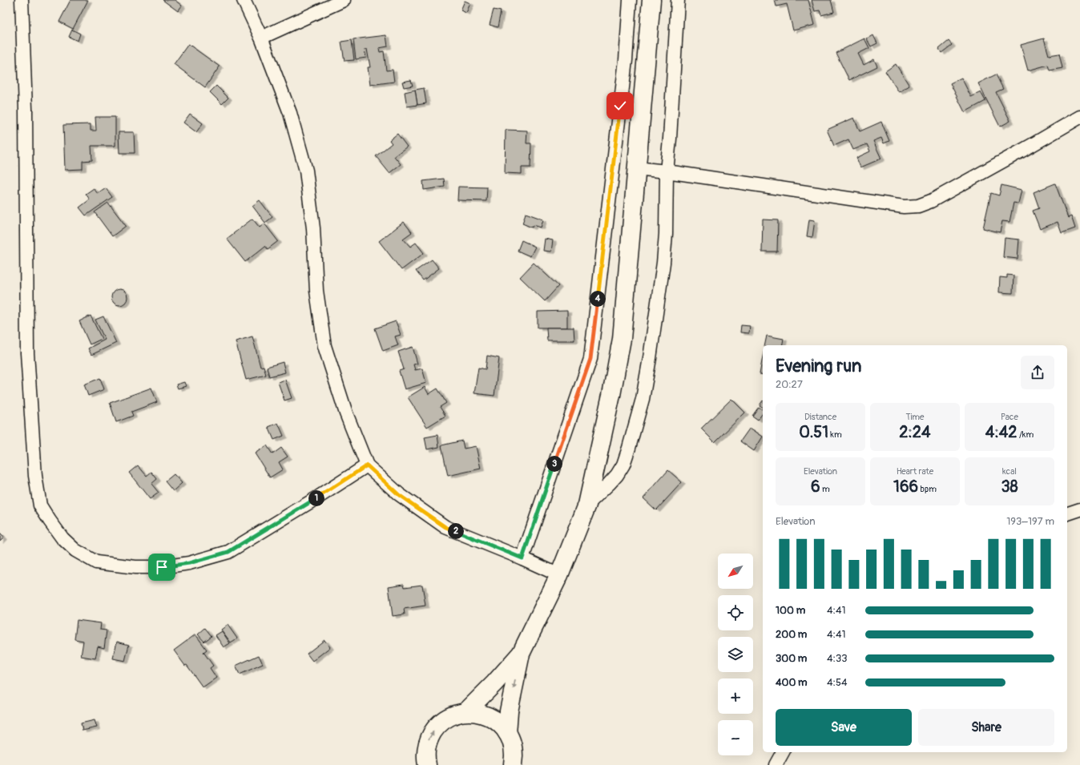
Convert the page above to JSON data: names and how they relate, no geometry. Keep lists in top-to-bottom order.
{
  "north": "bottom left",
  "page": {
    "pins": [
      "4",
      "3",
      "1",
      "2"
    ],
    "heading": ["Evening run", "20:27"],
    "stats": [
      ["Distance", "0.51 km"],
      ["Time", "2:24"],
      ["Pace", "4:42 /km"],
      ["Elevation", "6 m"],
      ["Heart rate", "166 bpm"],
      ["kcal", "38"]
    ],
    "chart": ["Elevation", "193–197 m"],
    "map_buttons": ["+", "−"],
    "list": [
      {
        "name": "100 m",
        "note": "4:41"
      },
      {
        "name": "200 m",
        "note": "4:41"
      },
      {
        "name": "300 m",
        "note": "4:33"
      },
      {
        "name": "400 m",
        "note": "4:54"
      }
    ],
    "buttons": ["Save", "Share"]
  }
}
